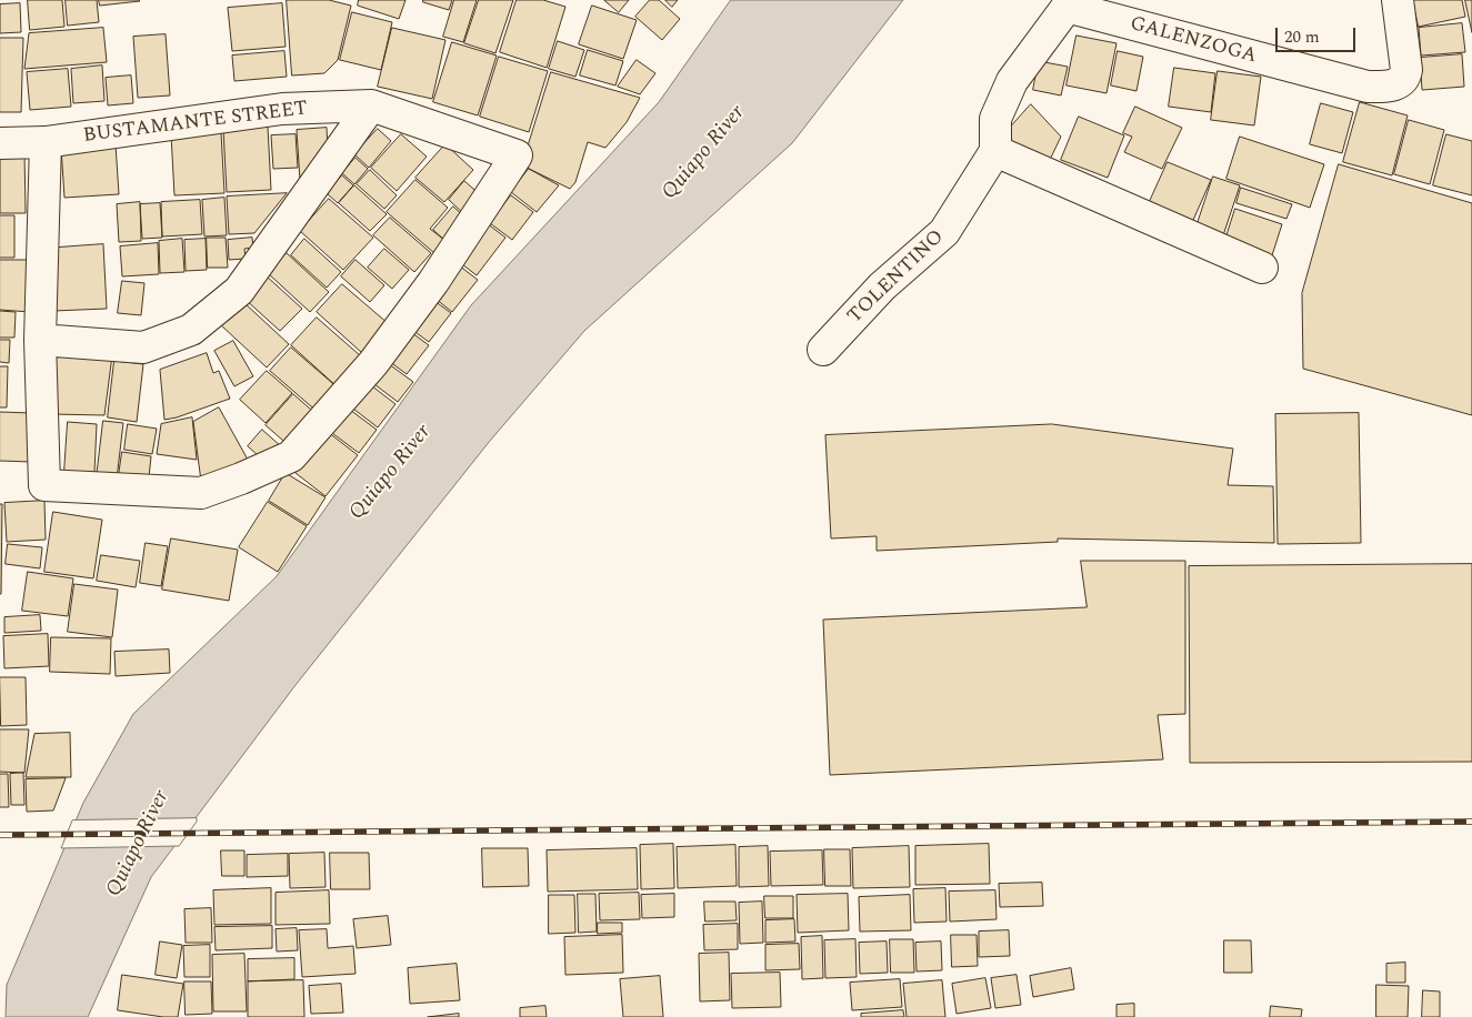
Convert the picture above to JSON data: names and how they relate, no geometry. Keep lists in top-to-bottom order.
{
  "streets": {
    "street": ["GALENZOGA", "BUSTAMANTE STREET", "TOLENTINO"]
  },
  "water": ["Quiapo River"],
  "scale_bar": "20 m"
}
